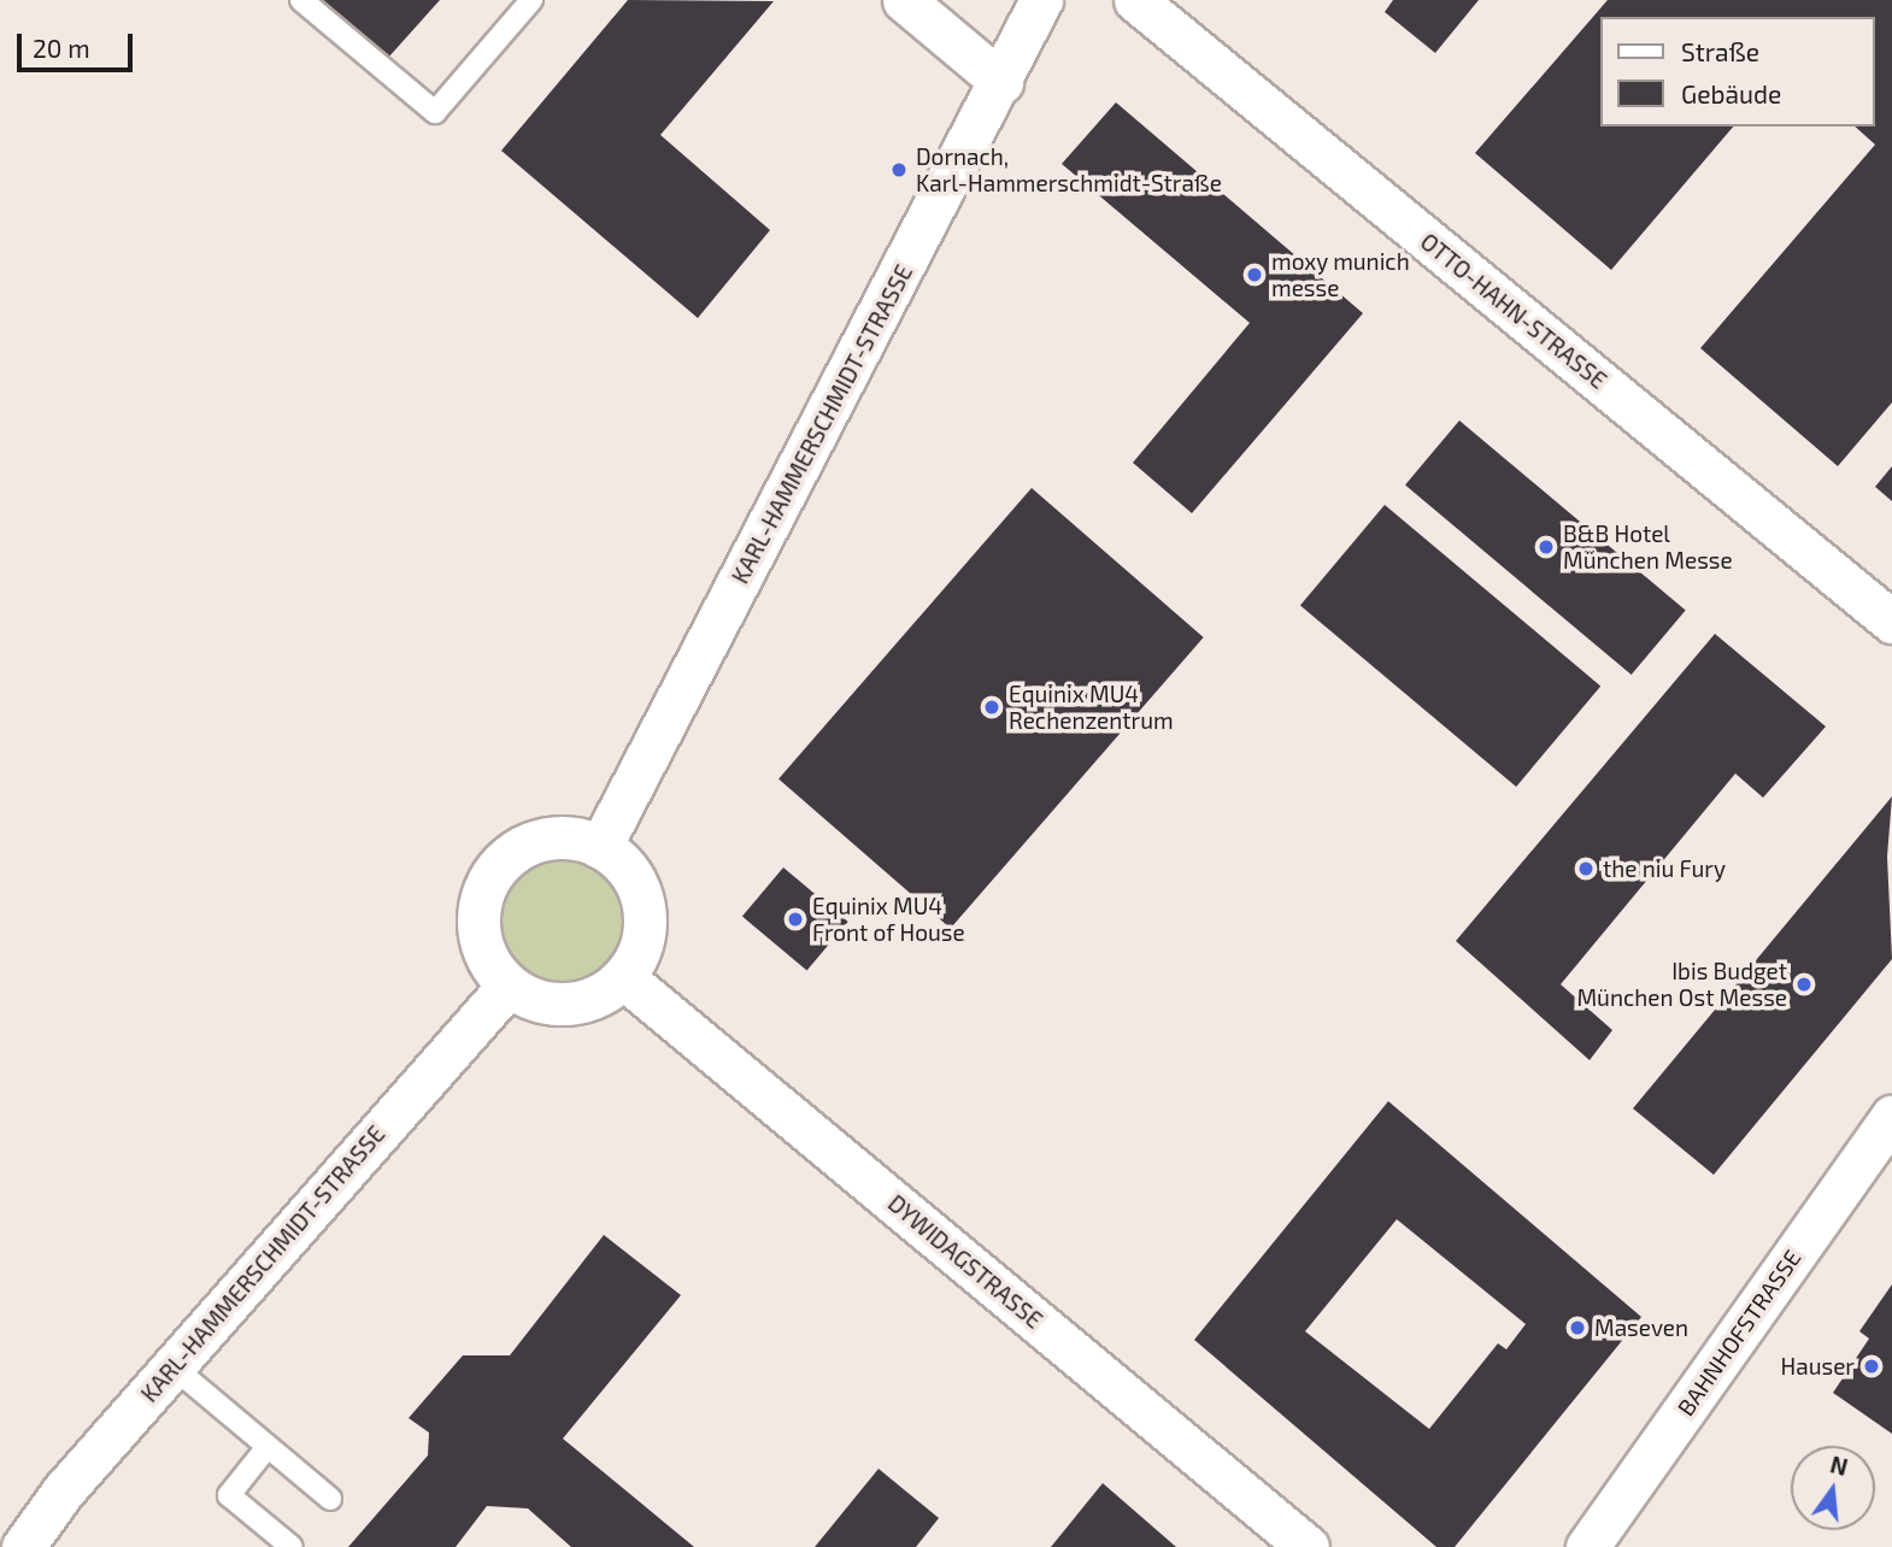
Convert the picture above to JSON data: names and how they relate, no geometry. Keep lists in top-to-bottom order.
{
  "streets": {
    "street": [
      "OTTO-HAHN-STRASSE",
      "KARL-HAMMERSCHMIDT-STRASSE",
      "DYWIDAGSTRASSE",
      "BAHNHOFSTRASSE"
    ]
  },
  "crossings": [
    ["KARL-HAMMERSCHMIDT-STRASSE", "DYWIDAGSTRASSE"]
  ],
  "places": [
    "Dornach, Karl-Hammerschmidt-Straße",
    "moxy munich messe",
    "B&B Hotel München Messe",
    "Equinix MU4 Rechenzentrum",
    "the niu Fury",
    "Equinix MU4 Front of House",
    "Ibis Budget München Ost Messe",
    "Maseven",
    "Hauser"
  ],
  "legend": ["Straße", "Gebäude"],
  "scale_bar": "20 m",
  "north": "top"
}
